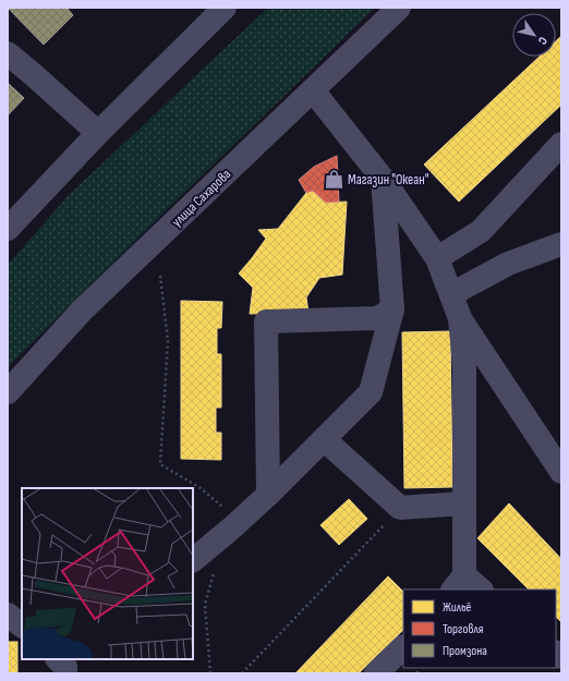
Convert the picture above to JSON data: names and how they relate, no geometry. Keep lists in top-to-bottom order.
{
  "streets": {
    "street": ["улица Сахарова"]
  },
  "places": {
    "shop": ["Магазин \"Океан\""]
  },
  "legend": ["Жильё", "Торговля", "Промзона"],
  "north": "bottom right"
}
